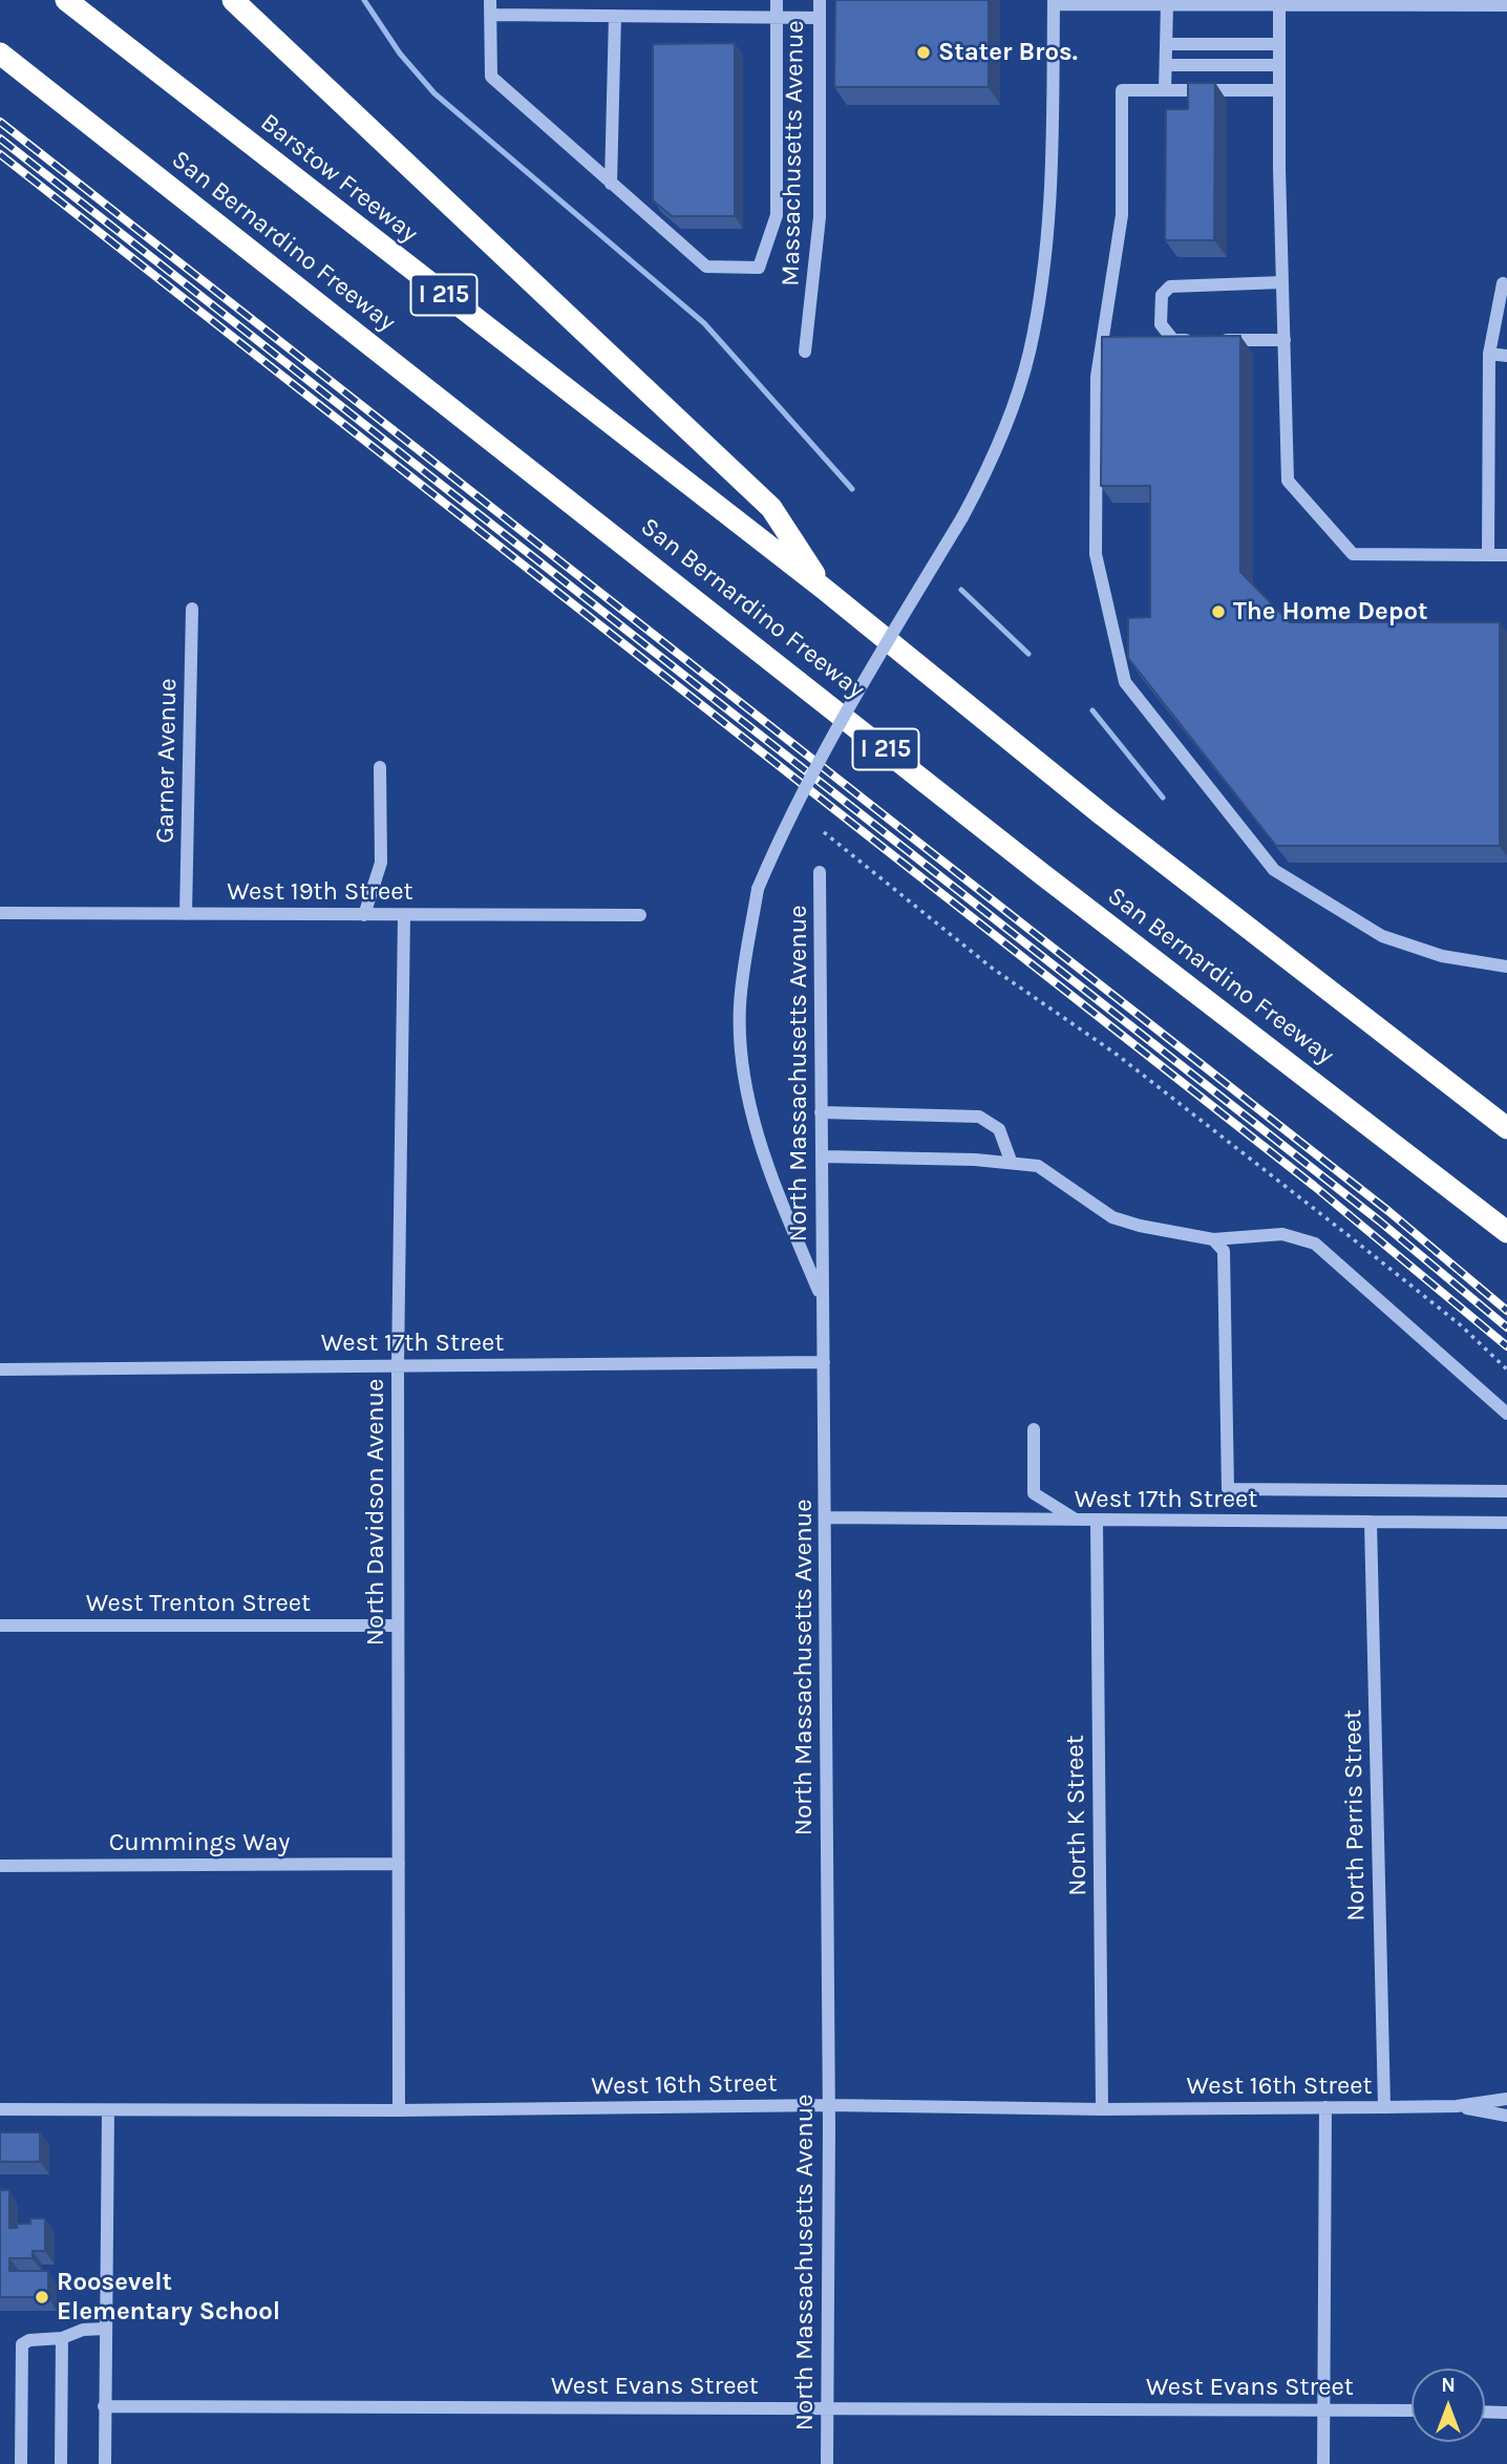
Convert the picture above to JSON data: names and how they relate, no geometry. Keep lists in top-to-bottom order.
{
  "streets": {
    "highway": ["Barstow Freeway", "San Bernardino Freeway", "I 215"],
    "street": [
      "Massachusetts Avenue",
      "Garner Avenue",
      "West 19th Street",
      "North Massachusetts Avenue",
      "West 17th Street",
      "North Davidson Avenue",
      "West Trenton Street",
      "North K Street",
      "North Perris Street",
      "Cummings Way",
      "West 16th Street",
      "West Evans Street"
    ]
  },
  "crossings": [
    ["Barstow Freeway", "San Bernardino Freeway"],
    ["Garner Avenue", "West 19th Street"],
    ["West 19th Street", "North Davidson Avenue"],
    ["North Massachusetts Avenue", "West 17th Street"],
    ["North Massachusetts Avenue", "West 16th Street"],
    ["North Massachusetts Avenue", "West Evans Street"],
    ["West 17th Street", "North Davidson Avenue"],
    ["West 17th Street", "North K Street"],
    ["West 17th Street", "North Perris Street"],
    ["North Davidson Avenue", "West Trenton Street"],
    ["North Davidson Avenue", "Cummings Way"],
    ["North Davidson Avenue", "West 16th Street"],
    ["North K Street", "West 16th Street"],
    ["North Perris Street", "West 16th Street"]
  ],
  "places": ["Stater Bros.", "The Home Depot", "Roosevelt Elementary School"],
  "north": "top"
}
